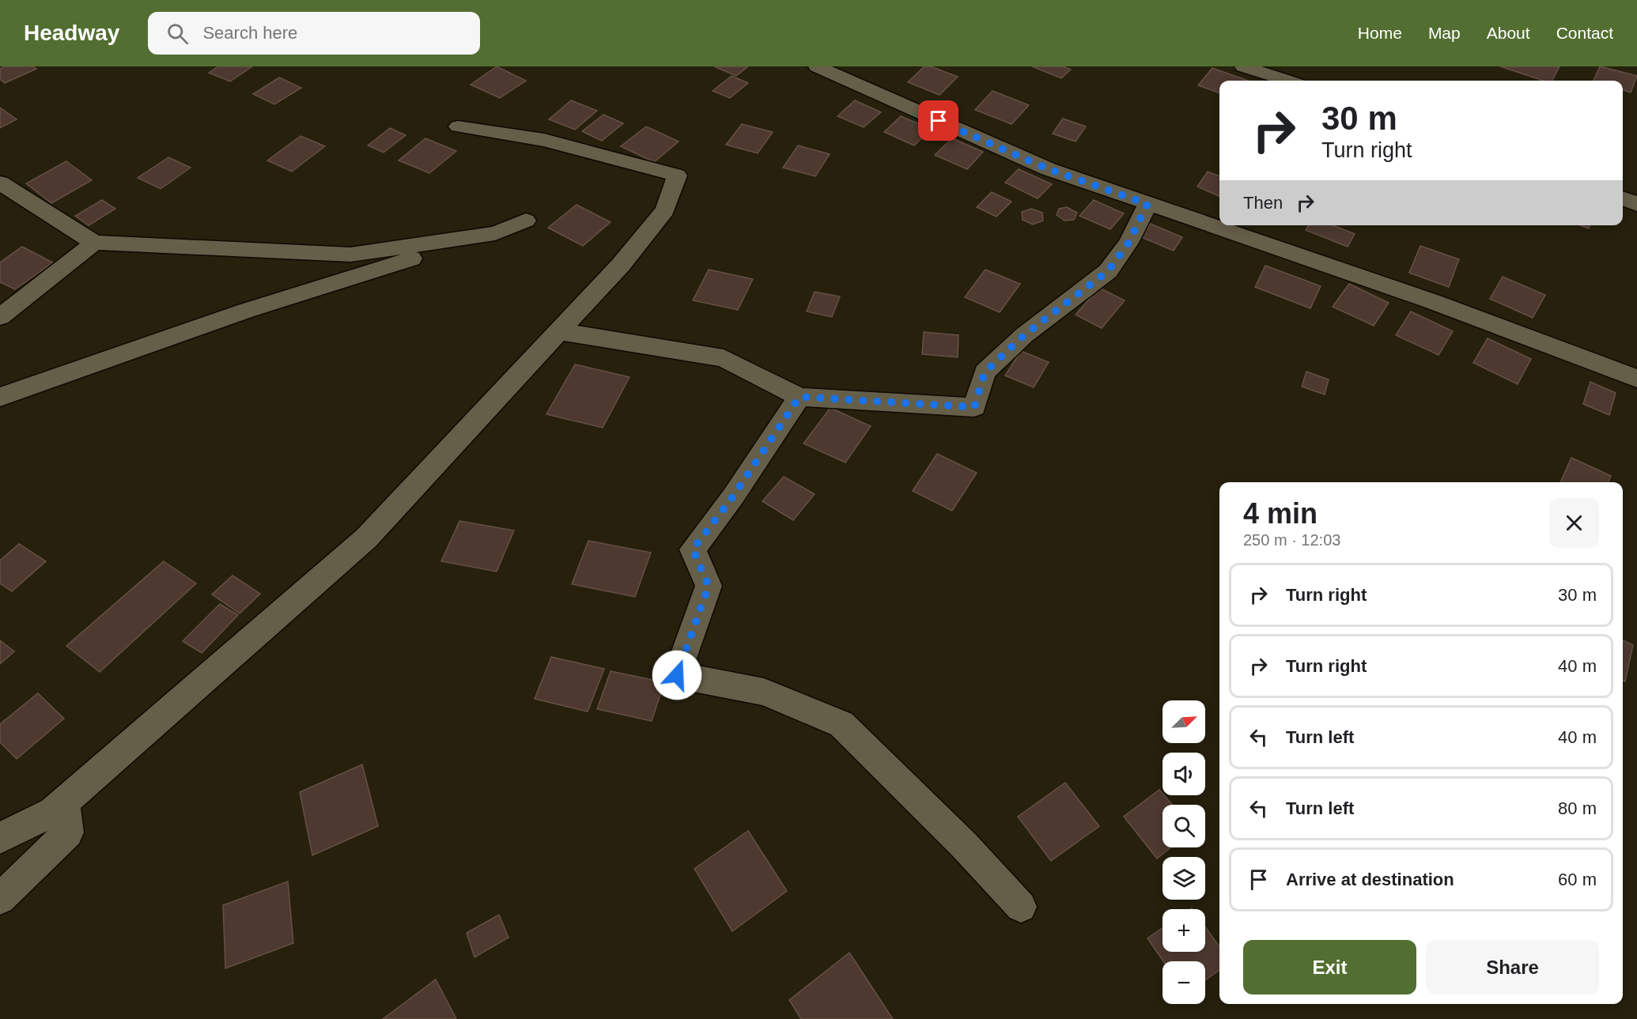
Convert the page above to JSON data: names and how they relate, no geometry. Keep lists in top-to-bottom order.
{
  "north": "top right",
  "page": {
    "header": "Headway",
    "search": "Search here",
    "nav": [
      "Home",
      "Map",
      "About",
      "Contact"
    ],
    "turn": ["30 m", "Turn right"],
    "then": "Then",
    "heading": ["4 min", "250 m · 12:03"],
    "list": [
      {
        "name": "Turn right",
        "value": "30 m"
      },
      {
        "name": "Turn right",
        "value": "40 m"
      },
      {
        "name": "Turn left",
        "value": "40 m"
      },
      {
        "name": "Turn left",
        "value": "80 m"
      },
      {
        "name": "Arrive at destination",
        "value": "60 m"
      }
    ],
    "map_buttons": ["+", "−"],
    "buttons": ["Exit", "Share"]
  }
}
